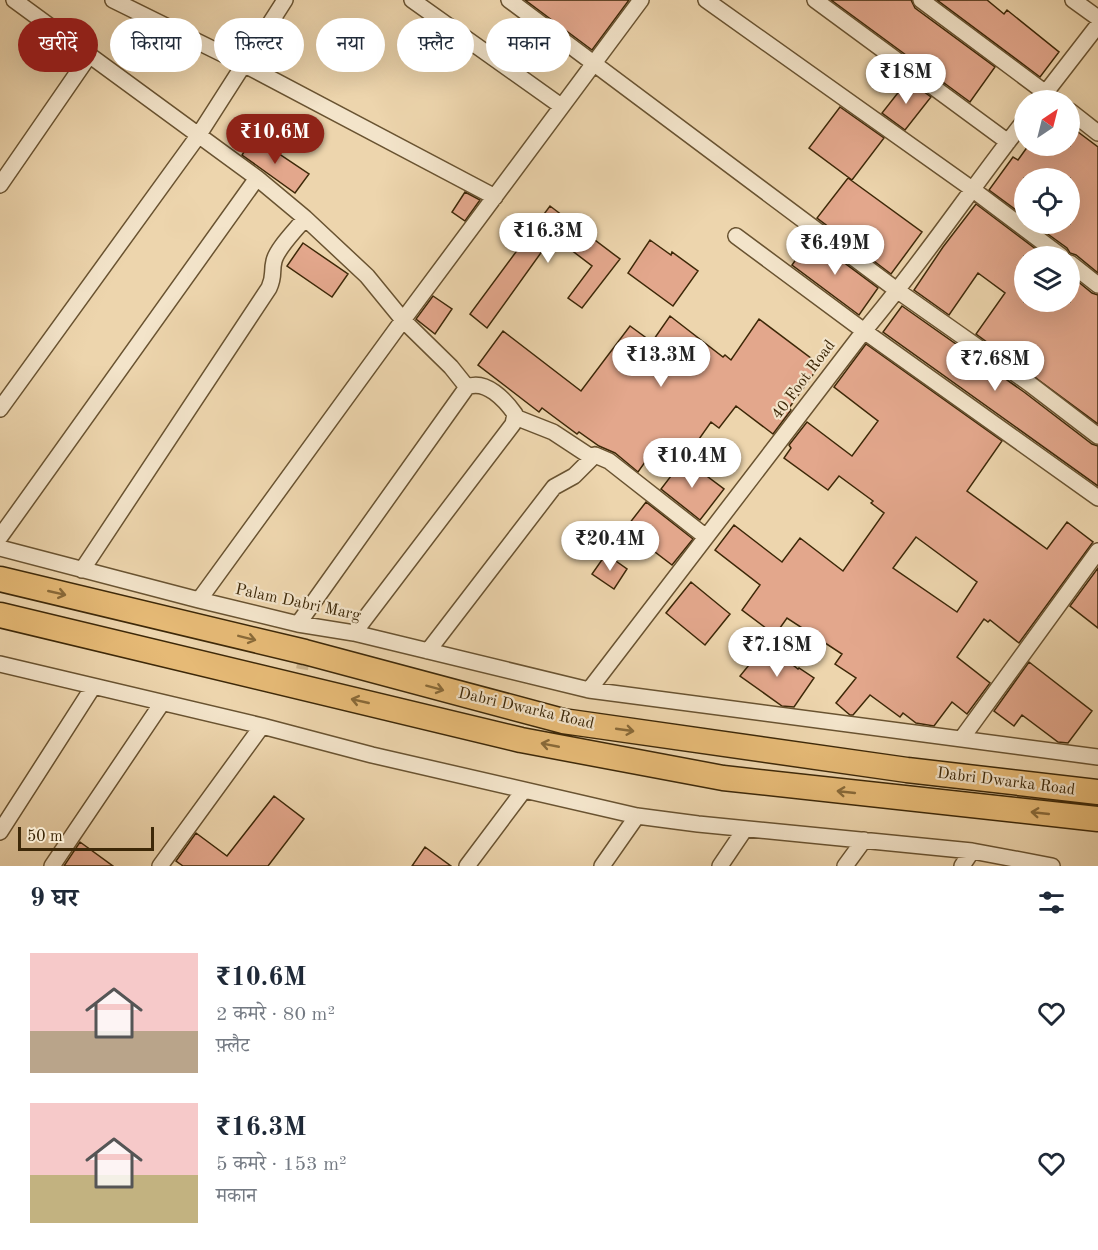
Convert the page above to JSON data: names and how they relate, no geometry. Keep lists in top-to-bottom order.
{
  "streets": {
    "main road": ["Dabri Dwarka Road"],
    "street": ["40 Foot Road", "Palam Dabri Marg"]
  },
  "crossings": [
    ["40 Foot Road", "Palam Dabri Marg"]
  ],
  "scale_bar": "50 m",
  "north": "top right",
  "page": {
    "chip": [
      "खरीदें",
      "किराया",
      "फ़िल्टर",
      "नया",
      "फ़्लैट",
      "मकान"
    ],
    "price": [
      "₹18M",
      "₹10.6M",
      "₹16.3M",
      "₹6.49M",
      "₹13.3M",
      "₹7.68M",
      "₹10.4M",
      "₹20.4M",
      "₹7.18M"
    ],
    "scale": "50 m",
    "heading": "9 घर",
    "list": [
      {
        "name": "₹10.6M",
        "note": "2 कमरे · 80 m² · फ़्लैट"
      },
      {
        "name": "₹16.3M",
        "note": "5 कमरे · 153 m² · मकान"
      }
    ]
  }
}
